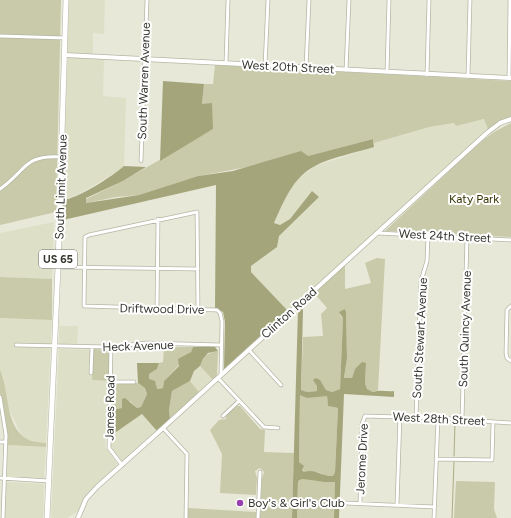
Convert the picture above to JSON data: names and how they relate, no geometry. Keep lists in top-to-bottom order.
{
  "streets": {
    "highway": ["South Limit Avenue", "US 65"],
    "street": [
      "West 20th Street",
      "South Warren Avenue",
      "West 24th Street",
      "Driftwood Drive",
      "Clinton Road",
      "South Quincy Avenue",
      "South Stewart Avenue",
      "Heck Avenue",
      "James Road",
      "West 28th Street",
      "Jerome Drive"
    ]
  },
  "crossings": [
    ["West 20th Street", "South Warren Avenue"],
    ["West 20th Street", "South Limit Avenue"],
    ["South Limit Avenue", "Heck Avenue"],
    ["West 24th Street", "Clinton Road"],
    ["West 24th Street", "South Quincy Avenue"],
    ["West 24th Street", "South Stewart Avenue"],
    ["Driftwood Drive", "Heck Avenue"],
    ["Clinton Road", "James Road"],
    ["South Quincy Avenue", "West 28th Street"],
    ["South Stewart Avenue", "West 28th Street"],
    ["Heck Avenue", "James Road"],
    ["West 28th Street", "Jerome Drive"]
  ],
  "parks": ["Katy Park"],
  "places": ["Boy's & Girl's Club"]
}
